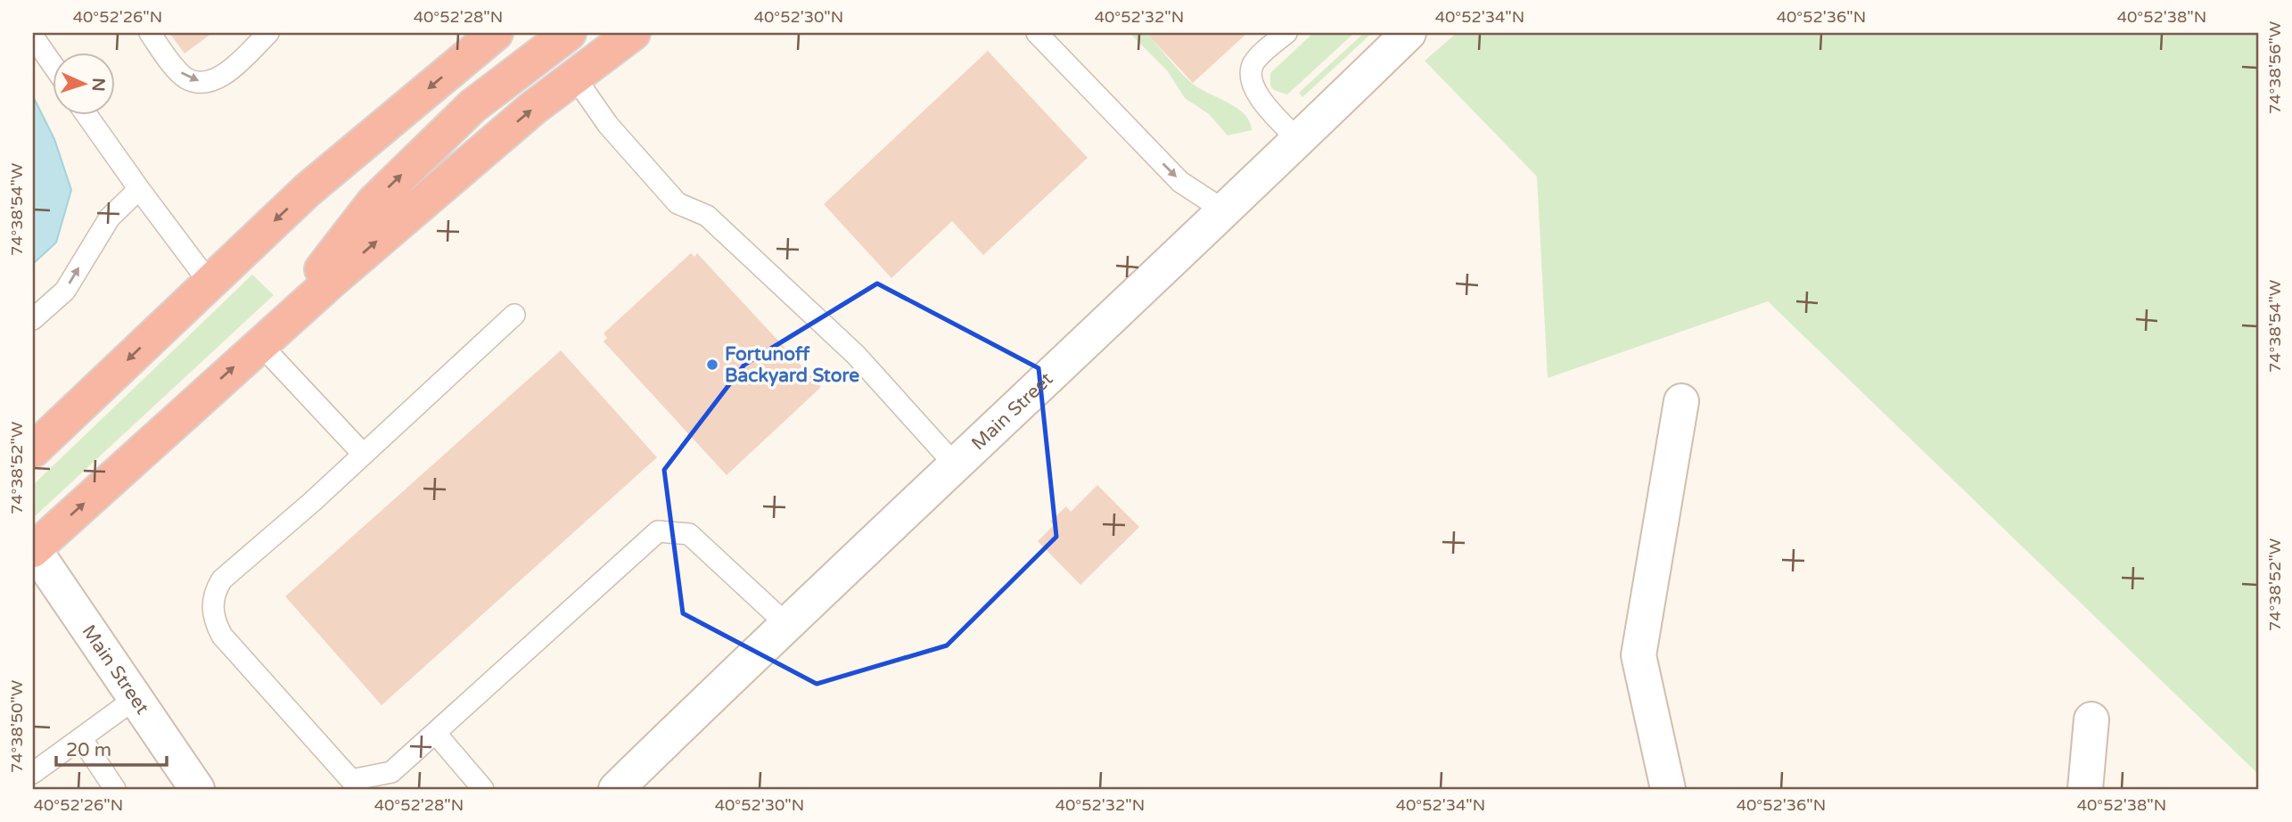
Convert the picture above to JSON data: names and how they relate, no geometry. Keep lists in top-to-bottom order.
{
  "streets": {
    "street": ["Main Street"]
  },
  "places": ["Fortunoff Backyard Store"],
  "scale_bar": "20 m",
  "north": "right",
  "coordinates": [
    "40°52'26\"N",
    "40°52'28\"N",
    "40°52'30\"N",
    "40°52'32\"N",
    "40°52'34\"N",
    "40°52'36\"N",
    "40°52'38\"N",
    "74°38'56\"W",
    "74°38'54\"W",
    "74°38'52\"W",
    "74°38'50\"W"
  ]
}
